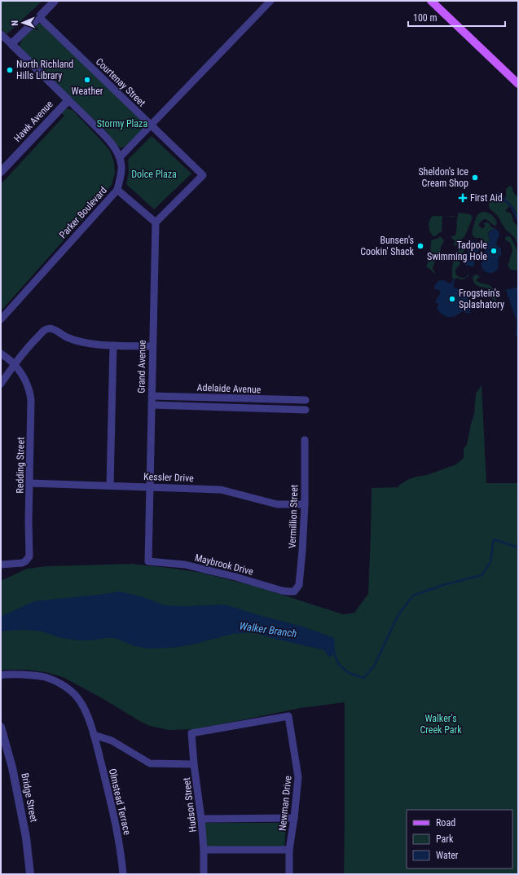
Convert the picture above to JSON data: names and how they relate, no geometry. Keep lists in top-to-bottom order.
{
  "streets": {
    "street": [
      "Courtenay Street",
      "Hawk Avenue",
      "Parker Boulevard",
      "Grand Avenue",
      "Adelaide Avenue",
      "Redding Street",
      "Kessler Drive",
      "Vermillion Street",
      "Maybrook Drive",
      "Bridge Street",
      "Olmstead Terrace",
      "Newman Drive",
      "Hudson Street"
    ]
  },
  "crossings": [
    ["Courtenay Street", "Grand Avenue"],
    ["Grand Avenue", "Adelaide Avenue"],
    ["Grand Avenue", "Kessler Drive"],
    ["Grand Avenue", "Maybrook Drive"],
    ["Redding Street", "Kessler Drive"],
    ["Kessler Drive", "Vermillion Street"],
    ["Vermillion Street", "Maybrook Drive"],
    ["Newman Drive", "Hudson Street"]
  ],
  "water": ["Walker Branch"],
  "parks": ["Stormy Plaza", "Dolce Plaza", "Walker's Creek Park"],
  "places": {
    "other": [
      "North Richland Hills Library",
      "Weather",
      "Sheldon's Ice Cream Shop",
      "Bunsen's Cookin' Shack",
      "Tadpole Swimming Hole",
      "Frogstein's Splashatory"
    ],
    "health": ["First Aid"]
  },
  "legend": ["Road", "Park", "Water"],
  "scale_bar": "100 m",
  "north": "left"
}
